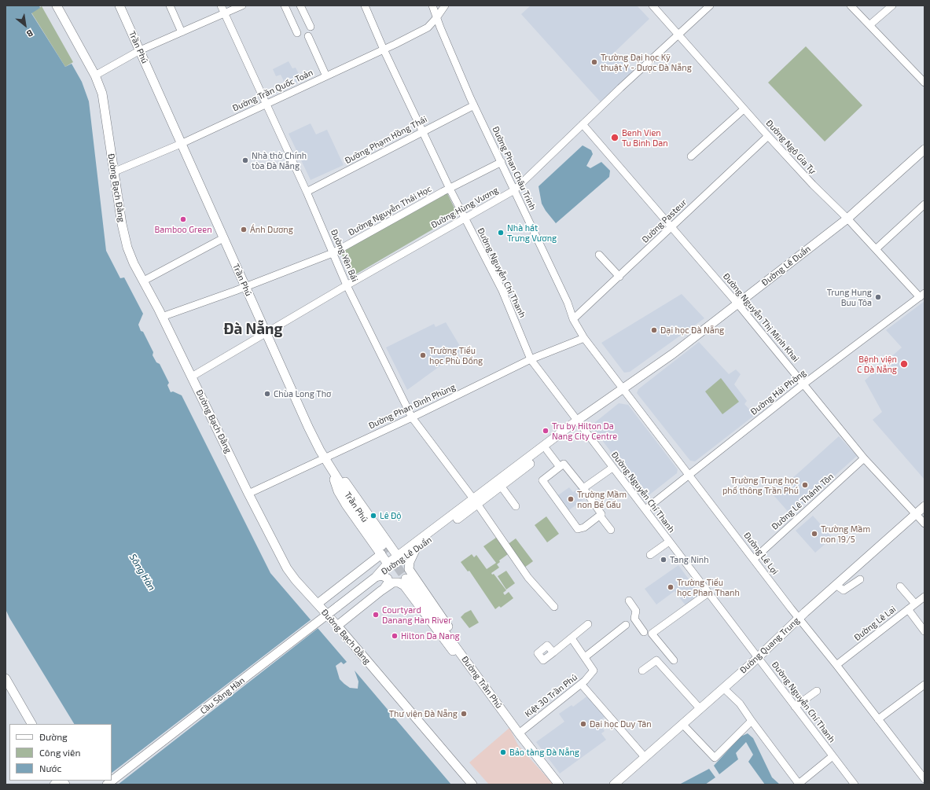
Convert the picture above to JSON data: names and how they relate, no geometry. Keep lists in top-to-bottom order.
{
  "streets": {
    "main road": [
      "Trần Phú",
      "Đường Bạch Đằng",
      "Đường Lê Duẩn",
      "Đường Quang Trung",
      "Đường Trần Phú",
      "Cầu Sông Hàn"
    ],
    "street": [
      "Đường Trần Quốc Toản",
      "Đường Phạm Hồng Thái",
      "Đường Ngô Gia Tự",
      "Đường Phan Châu Trinh",
      "Đường Hùng Vương",
      "Đường Nguyễn Thái Học",
      "Đường Pasteur",
      "Đường Yên Bái",
      "Đường Nguyễn Chí Thanh",
      "Đường Nguyễn Thị Minh Khai",
      "Đường Hải Phòng",
      "Đường Phan Đình Phùng",
      "Đường Lê Thánh Tôn",
      "Đường Lê Lợi",
      "Đường Lê Lai",
      "Kiệt 30 Trần Phú"
    ]
  },
  "crossings": [
    ["Trần Phú", "Đường Trần Quốc Toản"],
    ["Trần Phú", "Đường Hùng Vương"],
    ["Trần Phú", "Đường Nguyễn Thái Học"],
    ["Trần Phú", "Đường Lê Duẩn"],
    ["Trần Phú", "Đường Phan Đình Phùng"],
    ["Đường Trần Quốc Toản", "Đường Phan Châu Trinh"],
    ["Đường Trần Quốc Toản", "Đường Bạch Đằng"],
    ["Đường Trần Quốc Toản", "Đường Yên Bái"],
    ["Đường Trần Quốc Toản", "Đường Nguyễn Chí Thanh"],
    ["Đường Phạm Hồng Thái", "Đường Phan Châu Trinh"],
    ["Đường Phạm Hồng Thái", "Đường Yên Bái"],
    ["Đường Phạm Hồng Thái", "Đường Nguyễn Chí Thanh"],
    ["Đường Ngô Gia Tự", "Đường Hùng Vương"],
    ["Đường Ngô Gia Tự", "Đường Pasteur"],
    ["Đường Ngô Gia Tự", "Đường Lê Duẩn"],
    ["Đường Ngô Gia Tự", "Đường Hải Phòng"],
    ["Đường Phan Châu Trinh", "Đường Hùng Vương"],
    ["Đường Phan Châu Trinh", "Đường Nguyễn Thái Học"],
    ["Đường Phan Châu Trinh", "Đường Pasteur"],
    ["Đường Phan Châu Trinh", "Đường Phan Đình Phùng"],
    ["Đường Phan Châu Trinh", "Đường Lê Lợi"],
    ["Đường Bạch Đằng", "Đường Hùng Vương"],
    ["Đường Bạch Đằng", "Đường Nguyễn Thái Học"],
    ["Đường Bạch Đằng", "Đường Phan Đình Phùng"],
    ["Đường Hùng Vương", "Đường Yên Bái"],
    ["Đường Hùng Vương", "Đường Nguyễn Chí Thanh"],
    ["Đường Hùng Vương", "Đường Nguyễn Thị Minh Khai"],
    ["Đường Nguyễn Thái Học", "Đường Yên Bái"],
    ["Đường Nguyễn Thái Học", "Đường Nguyễn Chí Thanh"],
    ["Đường Pasteur", "Đường Nguyễn Thị Minh Khai"],
    ["Đường Yên Bái", "Đường Lê Duẩn"],
    ["Đường Yên Bái", "Đường Phan Đình Phùng"],
    ["Đường Lê Duẩn", "Đường Nguyễn Chí Thanh"],
    ["Đường Lê Duẩn", "Đường Nguyễn Thị Minh Khai"],
    ["Đường Lê Duẩn", "Đường Lê Lợi"],
    ["Đường Lê Duẩn", "Cầu Sông Hàn"],
    ["Đường Nguyễn Chí Thanh", "Đường Hải Phòng"],
    ["Đường Nguyễn Chí Thanh", "Đường Phan Đình Phùng"],
    ["Đường Nguyễn Chí Thanh", "Đường Quang Trung"],
    ["Đường Nguyễn Thị Minh Khai", "Đường Hải Phòng"],
    ["Đường Nguyễn Thị Minh Khai", "Đường Lê Thánh Tôn"],
    ["Đường Nguyễn Thị Minh Khai", "Đường Quang Trung"],
    ["Đường Hải Phòng", "Đường Lê Lợi"],
    ["Đường Phan Đình Phùng", "Đường Lê Lợi"],
    ["Đường Lê Thánh Tôn", "Đường Lê Lợi"],
    ["Đường Lê Lợi", "Đường Lê Lai"],
    ["Đường Lê Lợi", "Đường Quang Trung"],
    ["Đường Trần Phú", "Kiệt 30 Trần Phú"]
  ],
  "districts": ["Đà Nẵng"],
  "water": ["Sông Hàn"],
  "places": [
    "Trường Đại học Kỹ thuật Y - Dược Đà Nẵng",
    "Benh Vien Tu Binh Dan",
    "Nhà thờ Chính tòa Đà Nẵng",
    "Bamboo Green",
    "Ánh Dương",
    "Nhà hát Trưng Vương",
    "Trung Hung Buu Tôa",
    "Đại học Đà Nẵng",
    "Trường Tiểu học Phù Đổng",
    "Bệnh viện C Đà Nẵng",
    "Chùa Long Thơ",
    "Tru by Hilton Da Nang City Centre",
    "Trường Trung học phổ thông Trần Phú",
    "Trường Mầm non Bé Gấu",
    "Lê Độ",
    "Trường Mầm non 19/5",
    "Tang Ninh",
    "Trường Tiểu học Phan Thanh",
    "Courtyard Danang Han River",
    "Hilton Da Nang",
    "Thư viện Đà Nẵng",
    "Đại học Duy Tân",
    "Bảo tàng Đà Nẵng"
  ],
  "legend": ["Đường", "Công viên", "Nước"],
  "north": "bottom right"
}
